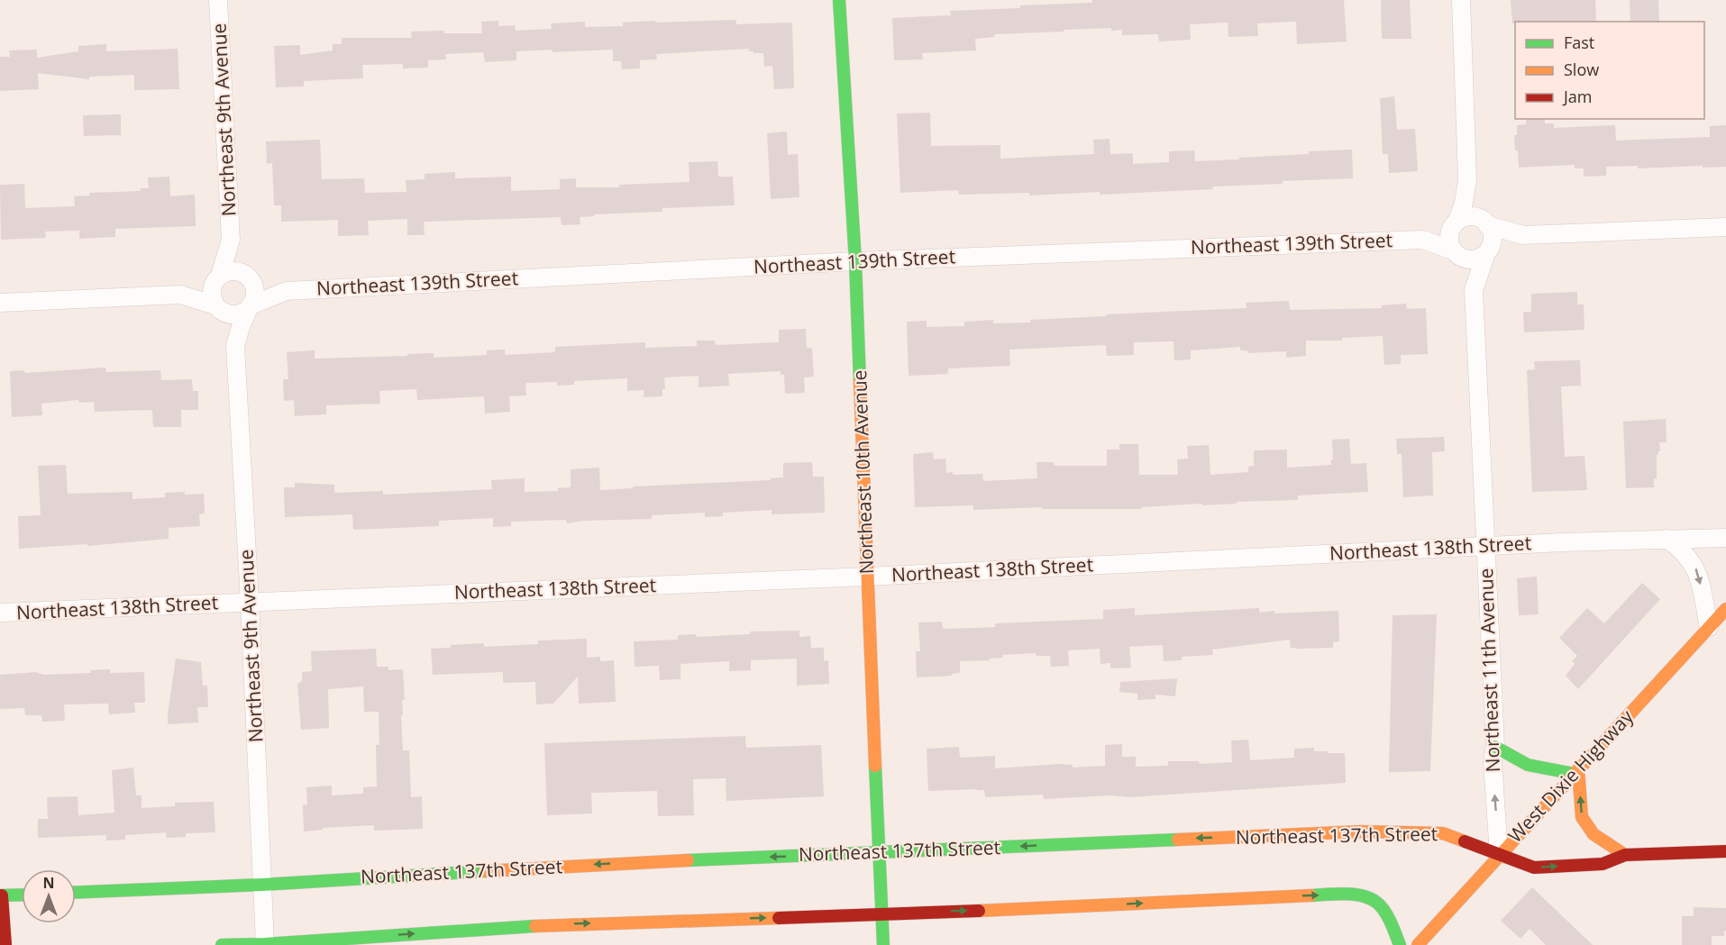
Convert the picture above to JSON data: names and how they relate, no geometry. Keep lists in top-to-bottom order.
{
  "streets": {
    "street": [
      "Northeast 9th Avenue",
      "Northeast 139th Street",
      "Northeast 10th Avenue",
      "Northeast 138th Street",
      "Northeast 11th Avenue",
      "West Dixie Highway",
      "Northeast 137th Street"
    ]
  },
  "crossings": [
    ["Northeast 9th Avenue", "Northeast 139th Street"],
    ["Northeast 9th Avenue", "Northeast 138th Street"],
    ["Northeast 9th Avenue", "Northeast 137th Street"],
    ["Northeast 139th Street", "Northeast 10th Avenue"],
    ["Northeast 139th Street", "Northeast 11th Avenue"],
    ["Northeast 10th Avenue", "Northeast 138th Street"],
    ["Northeast 10th Avenue", "Northeast 137th Street"],
    ["Northeast 138th Street", "Northeast 11th Avenue"],
    ["Northeast 11th Avenue", "West Dixie Highway"],
    ["Northeast 11th Avenue", "Northeast 137th Street"],
    ["West Dixie Highway", "Northeast 137th Street"]
  ],
  "legend": ["Fast", "Slow", "Jam"],
  "north": "top"
}
